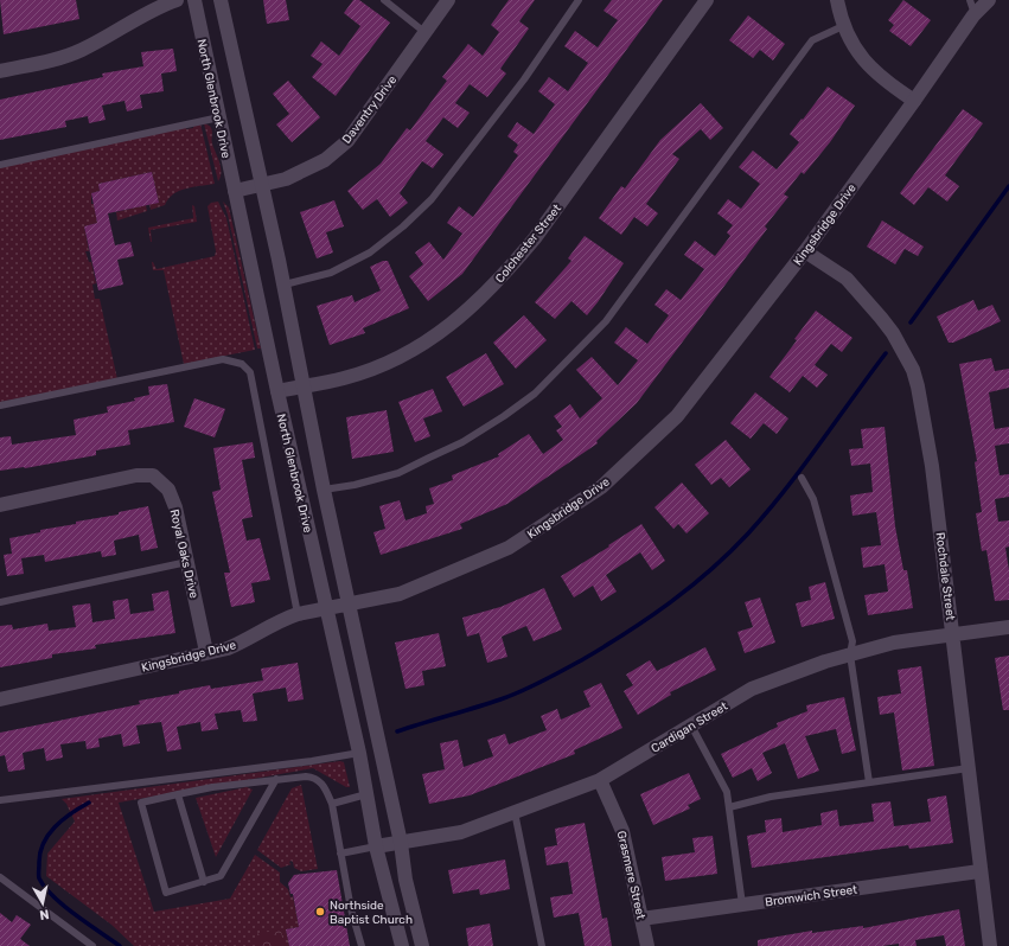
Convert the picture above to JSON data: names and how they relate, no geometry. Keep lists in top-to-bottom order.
{
  "streets": {
    "street": [
      "North Glenbrook Drive",
      "Daventry Drive",
      "Kingsbridge Drive",
      "Colchester Street",
      "Royal Oaks Drive",
      "Rochdale Street",
      "Cardigan Street",
      "Grasmere Street",
      "Bromwich Street"
    ]
  },
  "crossings": [
    ["North Glenbrook Drive", "Daventry Drive"],
    ["North Glenbrook Drive", "Kingsbridge Drive"],
    ["North Glenbrook Drive", "Colchester Street"],
    ["North Glenbrook Drive", "Cardigan Street"],
    ["Kingsbridge Drive", "Royal Oaks Drive"],
    ["Kingsbridge Drive", "Rochdale Street"],
    ["Rochdale Street", "Cardigan Street"],
    ["Rochdale Street", "Bromwich Street"],
    ["Cardigan Street", "Grasmere Street"],
    ["Grasmere Street", "Bromwich Street"]
  ],
  "places": ["Northside Baptist Church"],
  "north": "bottom"
}
